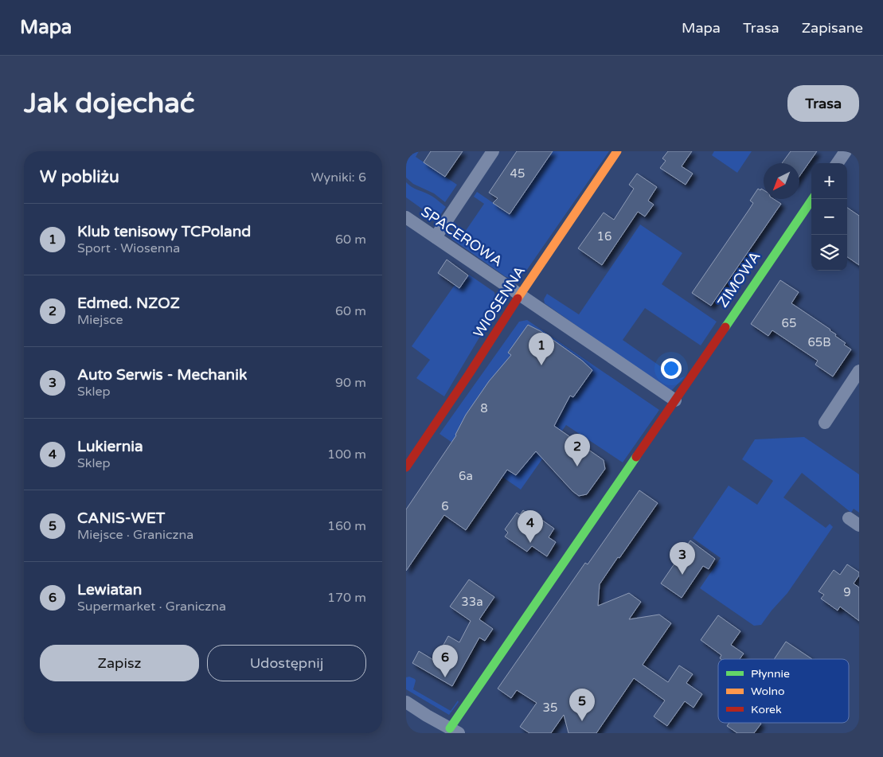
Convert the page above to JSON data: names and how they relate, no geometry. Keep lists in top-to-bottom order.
{
  "streets": {
    "street": ["SPACEROWA", "ZIMOWA", "WIOSENNA"]
  },
  "crossings": [
    ["SPACEROWA", "ZIMOWA"],
    ["SPACEROWA", "WIOSENNA"]
  ],
  "house_numbers": [
    "45",
    "16",
    "65",
    "65B",
    "8",
    "6a",
    "6",
    "9",
    "33a",
    "35"
  ],
  "legend": ["Płynnie", "Wolno", "Korek"],
  "north": "bottom left",
  "page": {
    "header": "Mapa",
    "nav": ["Mapa", "Trasa", "Zapisane"],
    "buttons": [
      "Trasa",
      ["Zapisz", "Udostępnij"]
    ],
    "title": "Jak dojechać",
    "heading": ["W pobliżu", "Wyniki: 6"],
    "map_buttons": ["+", "−"],
    "list": [
      {
        "mark": "1",
        "name": "Klub tenisowy TCPoland",
        "note": "Sport · Wiosenna",
        "value": "60 m"
      },
      {
        "mark": "2",
        "name": "Edmed. NZOZ",
        "note": "Miejsce",
        "value": "60 m"
      },
      {
        "mark": "3",
        "name": "Auto Serwis - Mechanik",
        "note": "Sklep",
        "value": "90 m"
      },
      {
        "mark": "4",
        "name": "Lukiernia",
        "note": "Sklep",
        "value": "100 m"
      },
      {
        "mark": "5",
        "name": "CANIS-WET",
        "note": "Miejsce · Graniczna",
        "value": "160 m"
      },
      {
        "mark": "6",
        "name": "Lewiatan",
        "note": "Supermarket · Graniczna",
        "value": "170 m"
      }
    ],
    "pins": [
      "1",
      "2",
      "4",
      "3",
      "6",
      "5"
    ]
  }
}
